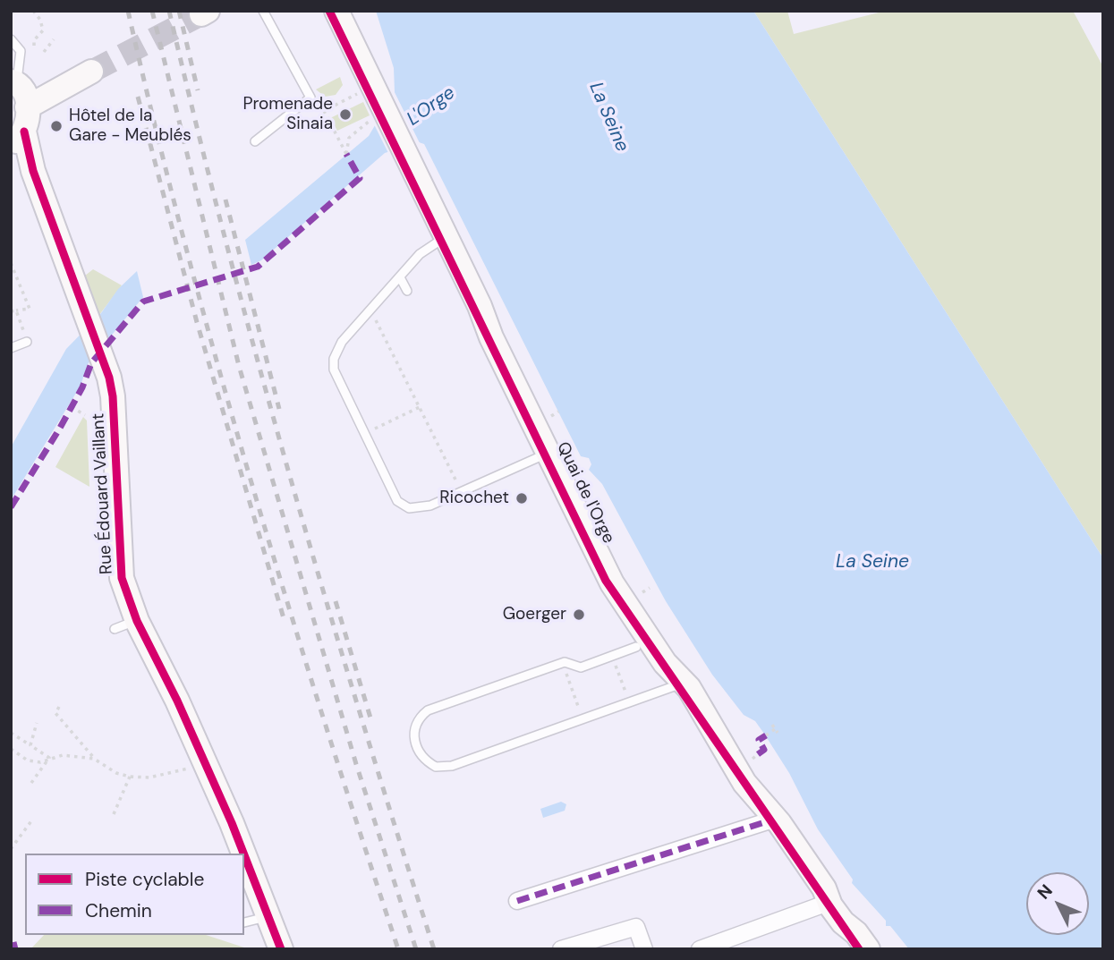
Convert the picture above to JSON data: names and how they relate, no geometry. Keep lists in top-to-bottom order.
{
  "streets": {
    "main road": ["Quai de l'Orge", "Rue Édouard Vaillant"]
  },
  "water": ["L'Orge", "La Seine"],
  "places": [
    "Promenade Sinaia",
    "Hôtel de la Gare - Meublés",
    "Ricochet",
    "Goerger"
  ],
  "legend": ["Piste cyclable", "Chemin"],
  "north": "top left"
}
